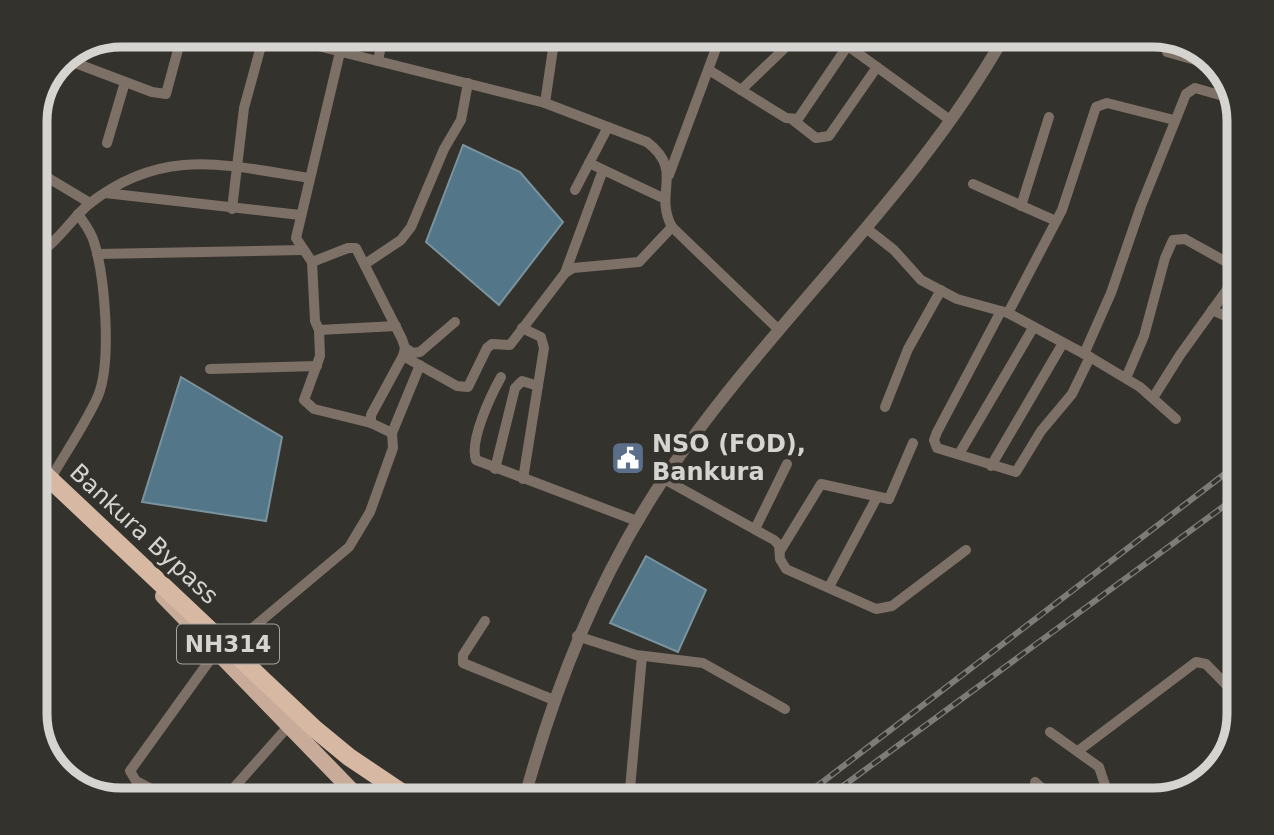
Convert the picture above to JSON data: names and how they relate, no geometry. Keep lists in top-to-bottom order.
{
  "streets": {
    "highway": ["Bankura Bypass", "NH314"]
  },
  "places": {
    "public building": ["NSO (FOD), Bankura"]
  }
}
